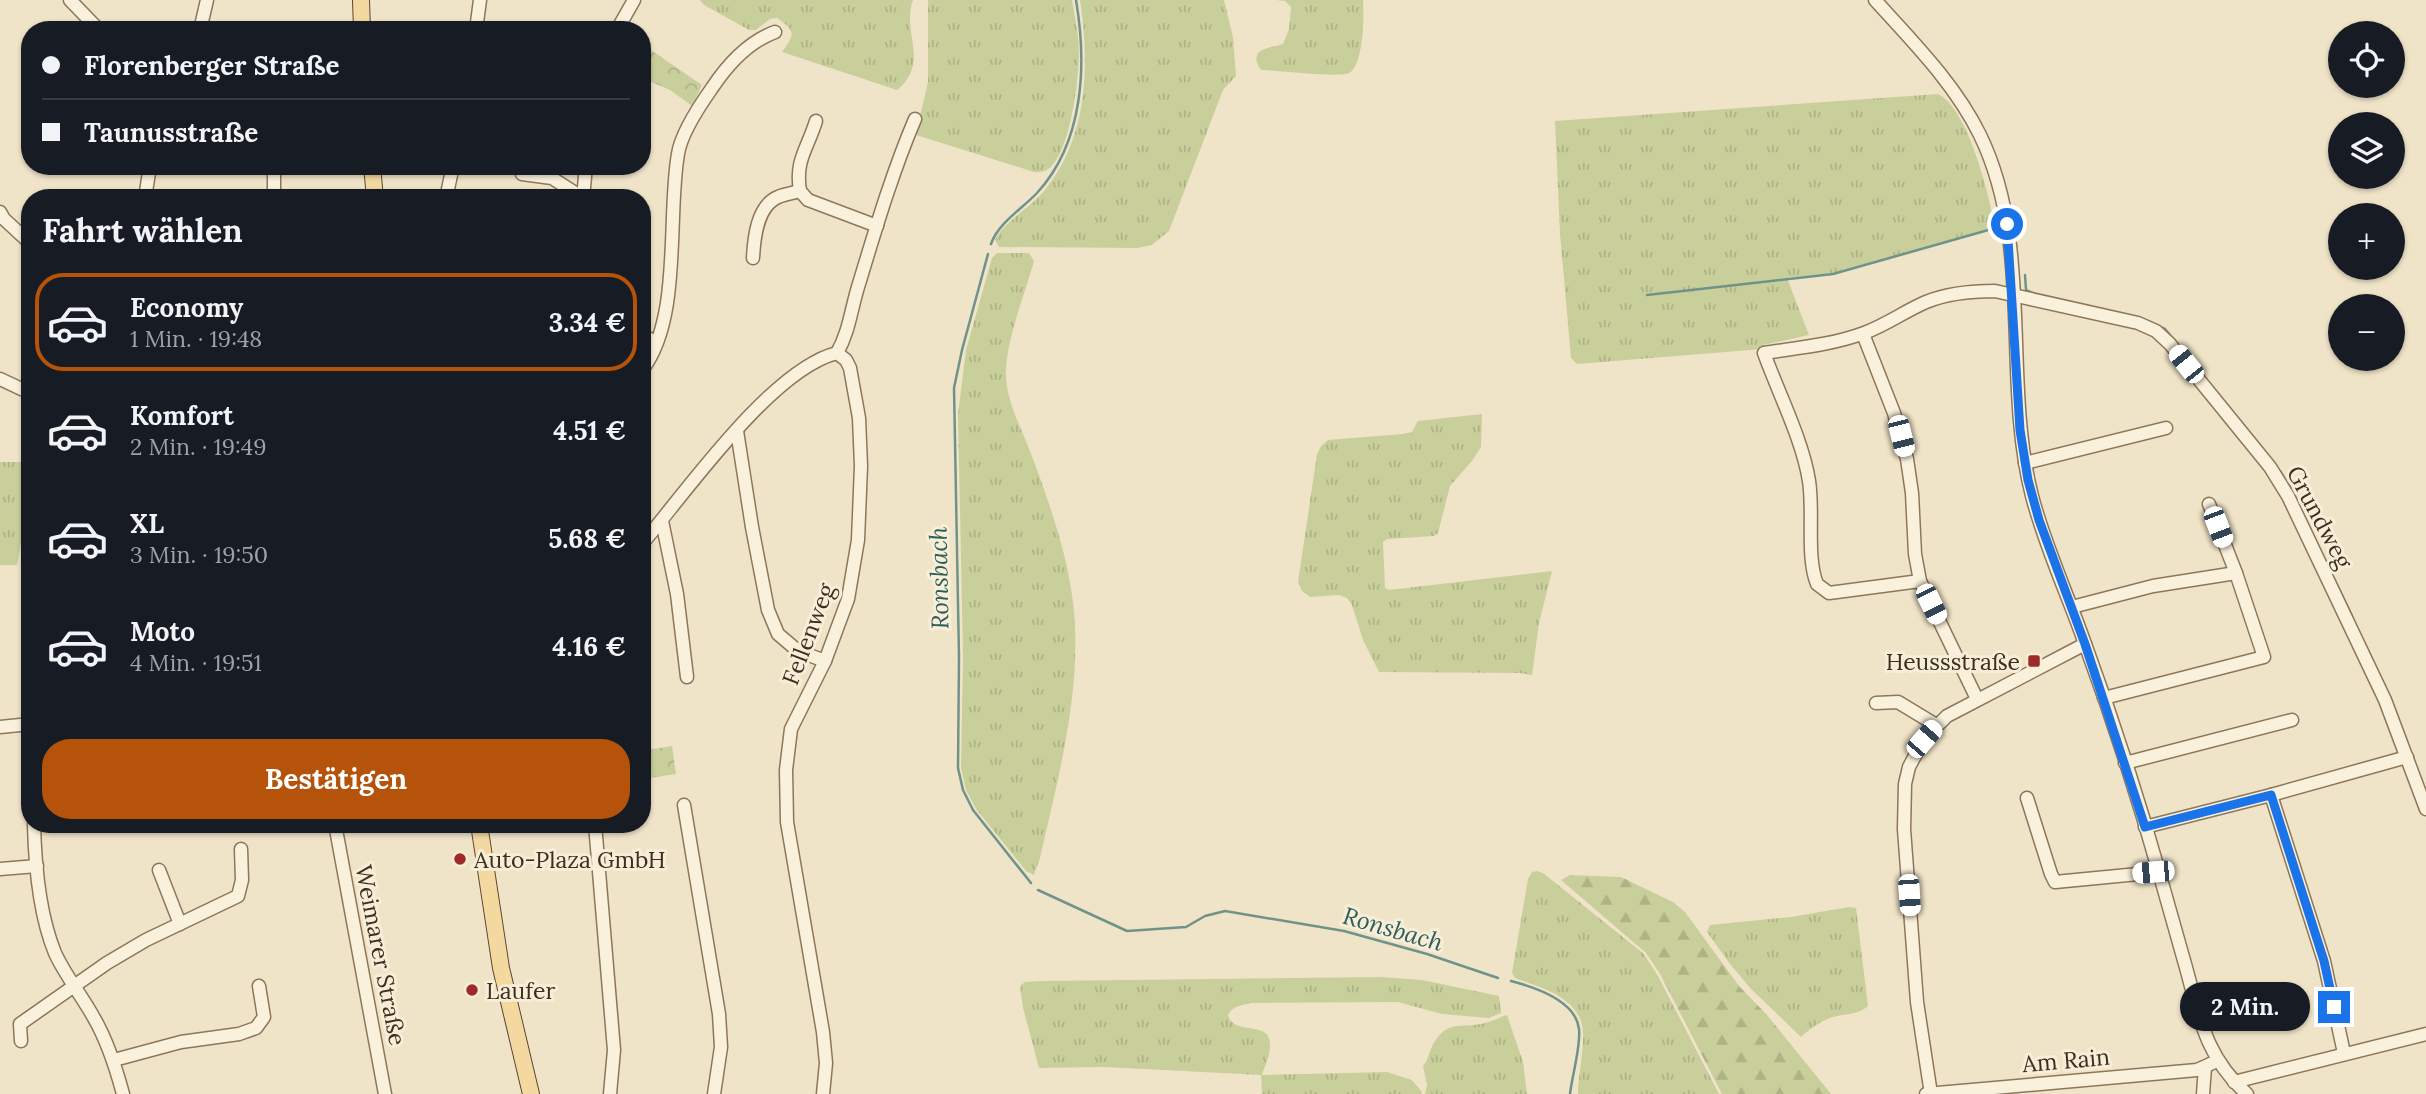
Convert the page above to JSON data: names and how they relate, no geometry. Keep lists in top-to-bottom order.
{
  "streets": {
    "street": [
      "Grundweg",
      "Fellenweg",
      "Weimarer Straße",
      "Am Rain"
    ]
  },
  "water": ["Ronsbach"],
  "places": {
    "transit": ["Heussstraße"],
    "other": ["Auto-Plaza GmbH", "Laufer"]
  },
  "page": {
    "map_buttons": ["+", "−"],
    "banner": ["Florenberger Straße", "Taunusstraße"],
    "heading": "Fahrt wählen",
    "list": [
      {
        "name": "Economy",
        "note": "1 Min. · 19:48",
        "value": "3.34 €"
      },
      {
        "name": "Komfort",
        "note": "2 Min. · 19:49",
        "value": "4.51 €"
      },
      {
        "name": "XL",
        "note": "3 Min. · 19:50",
        "value": "5.68 €"
      },
      {
        "name": "Moto",
        "note": "4 Min. · 19:51",
        "value": "4.16 €"
      }
    ],
    "buttons": "Bestätigen",
    "bubble": "2 Min."
  }
}
